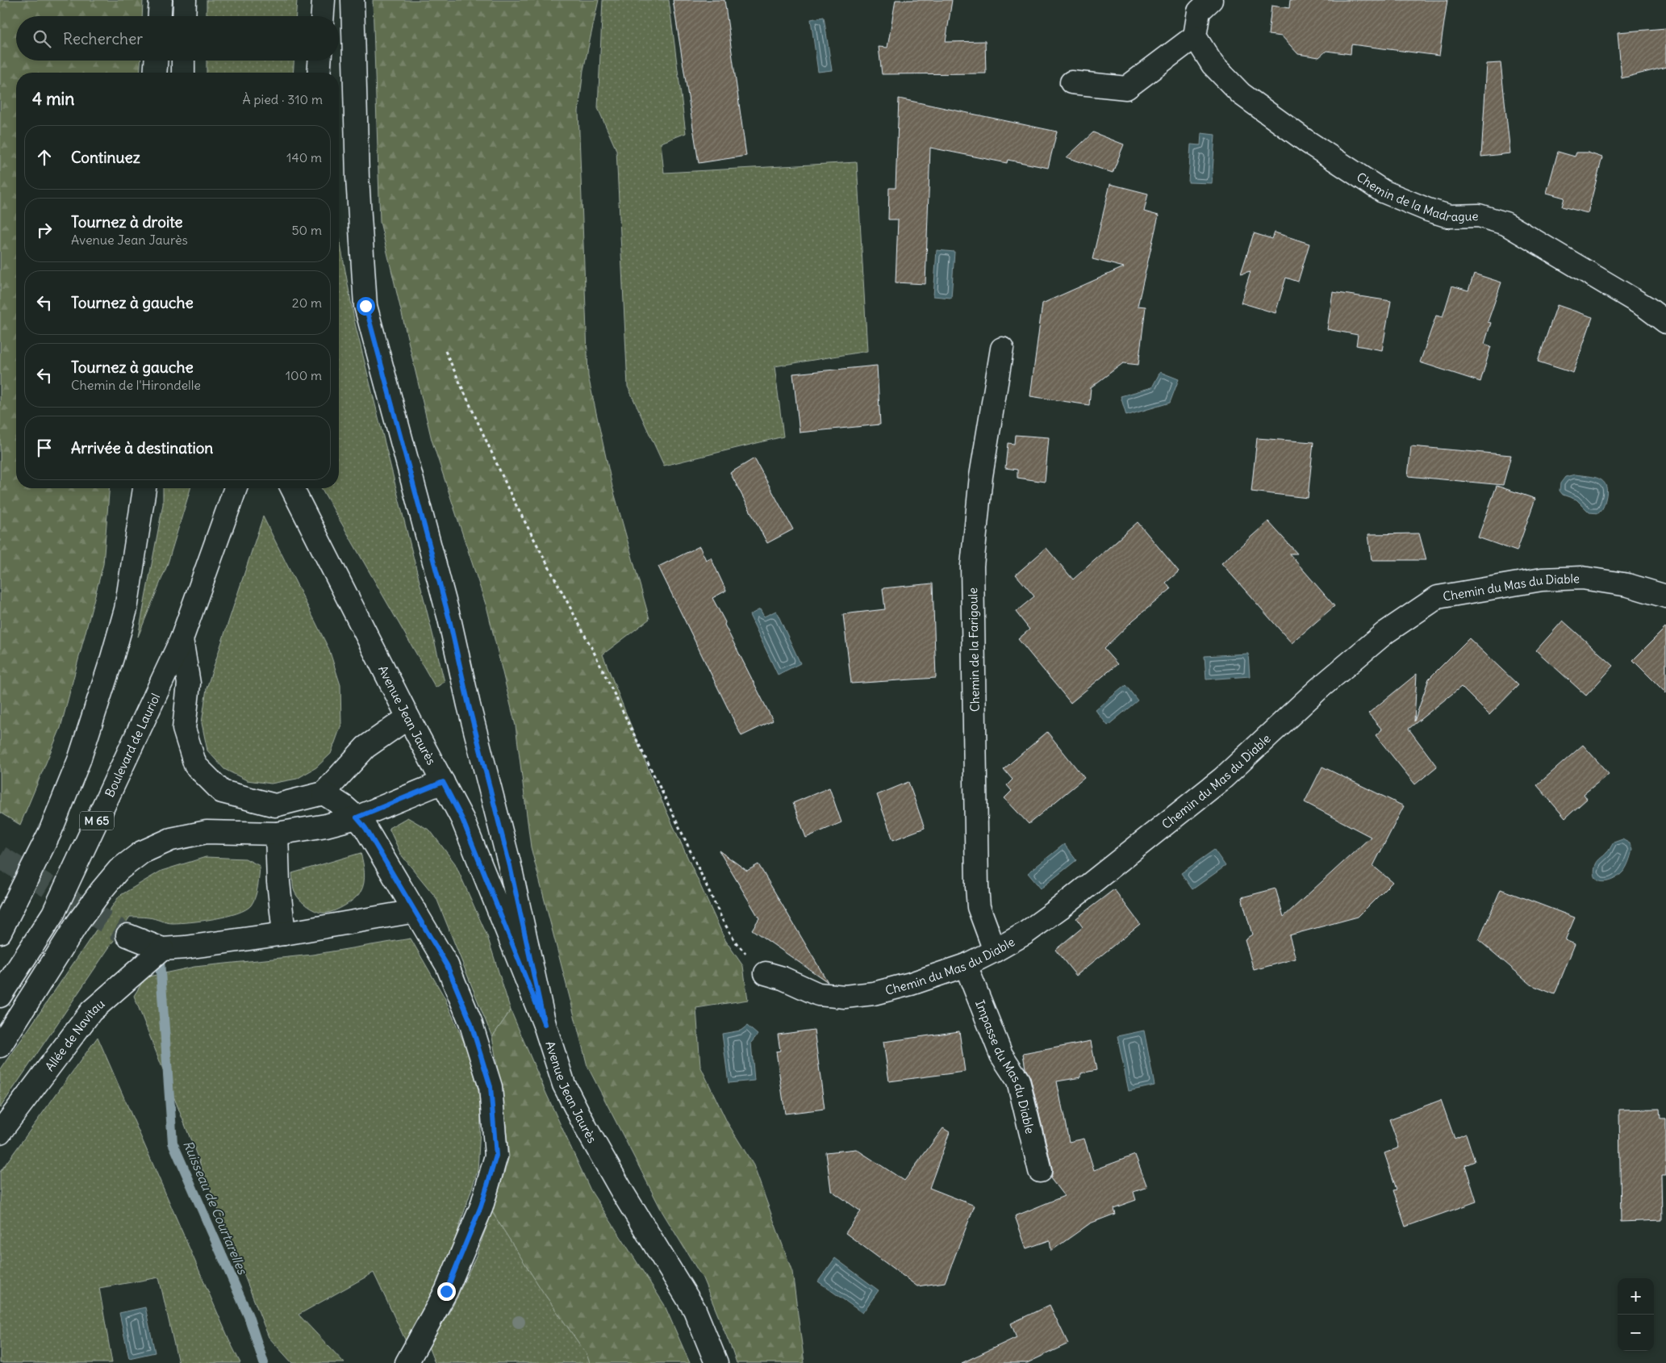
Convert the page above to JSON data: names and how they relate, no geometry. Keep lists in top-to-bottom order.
{
  "streets": {
    "main road": [
      "Chemin de la Madrague",
      "Chemin du Mas du Diable",
      "Chemin de la Farigoule",
      "Avenue Jean Jaurès",
      "Boulevard de Lauriol",
      "M 65",
      "Allée de Navitau",
      "Impasse du Mas du Diable"
    ]
  },
  "crossings": [
    ["Chemin du Mas du Diable", "Chemin de la Farigoule"],
    ["Chemin du Mas du Diable", "Impasse du Mas du Diable"],
    ["Boulevard de Lauriol", "M 65"]
  ],
  "water": ["Ruisseau de Courtarelles"],
  "page": {
    "search": "Rechercher",
    "heading": ["4 min", "À pied · 310 m"],
    "list": [
      ["Continuez", "140 m"],
      ["Tournez à droite", "Avenue Jean Jaurès", "50 m"],
      ["Tournez à gauche", "20 m"],
      ["Tournez à gauche", "Chemin de l'Hirondelle", "100 m"],
      "Arrivée à destination"
    ],
    "map_buttons": ["+", "−"]
  }
}
